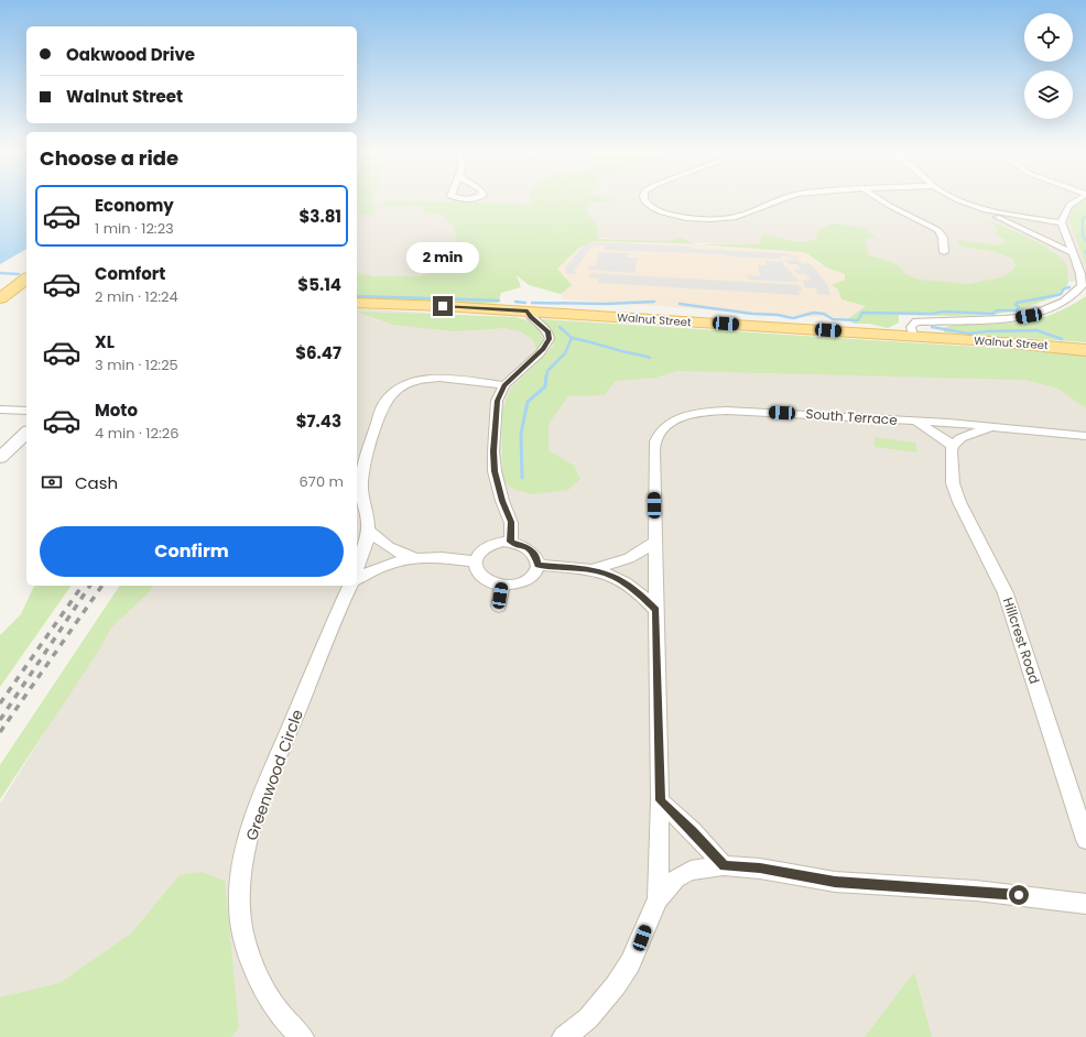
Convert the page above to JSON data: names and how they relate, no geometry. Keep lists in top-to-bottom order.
{
  "streets": {
    "main road": ["Walnut Street"],
    "street": ["South Terrace", "Hillcrest Road", "Greenwood Circle"]
  },
  "page": {
    "banner": ["Oakwood Drive", "Walnut Street"],
    "heading": "Choose a ride",
    "list": [
      {
        "name": "Economy",
        "note": "1 min · 12:23",
        "value": "$3.81"
      },
      {
        "name": "Comfort",
        "note": "2 min · 12:24",
        "value": "$5.14"
      },
      {
        "name": "XL",
        "note": "3 min · 12:25",
        "value": "$6.47"
      },
      {
        "name": "Moto",
        "note": "4 min · 12:26",
        "value": "$7.43"
      }
    ],
    "bubble": "2 min",
    "pay": ["Cash", "670 m"],
    "buttons": "Confirm"
  }
}
